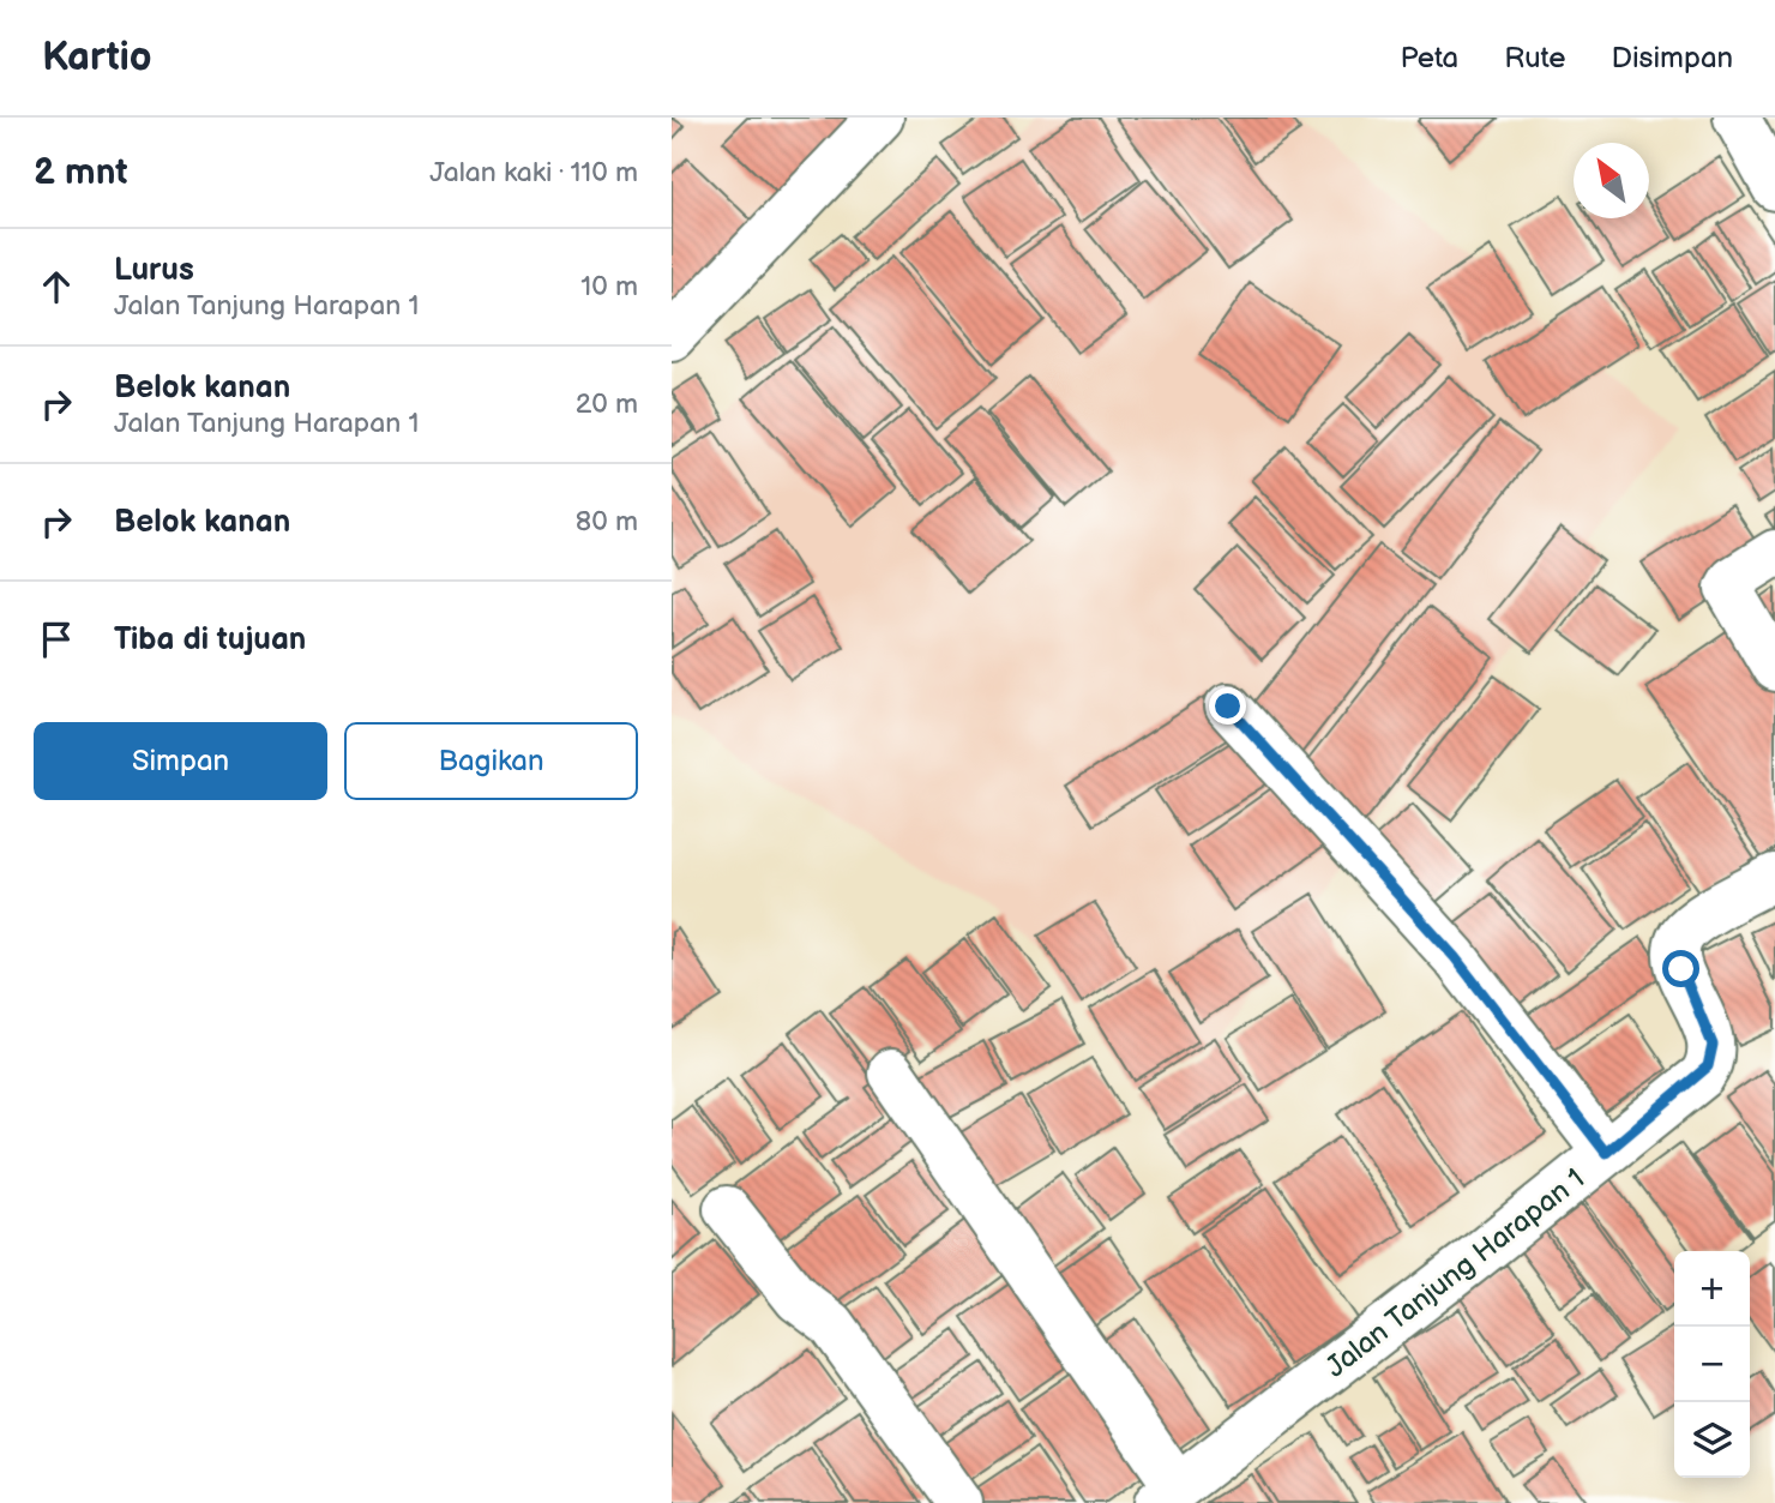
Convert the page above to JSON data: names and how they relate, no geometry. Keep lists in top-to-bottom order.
{
  "streets": {
    "street": ["Jalan Tanjung Harapan 1"]
  },
  "north": "top left",
  "page": {
    "header": "Kartio",
    "nav": ["Peta", "Rute", "Disimpan"],
    "heading": ["2 mnt", "Jalan kaki · 110 m"],
    "list": [
      ["Lurus", "Jalan Tanjung Harapan 1", "10 m"],
      ["Belok kanan", "Jalan Tanjung Harapan 1", "20 m"],
      ["Belok kanan", "80 m"],
      "Tiba di tujuan"
    ],
    "buttons": ["Simpan", "Bagikan"],
    "map_buttons": ["+", "−"]
  }
}
